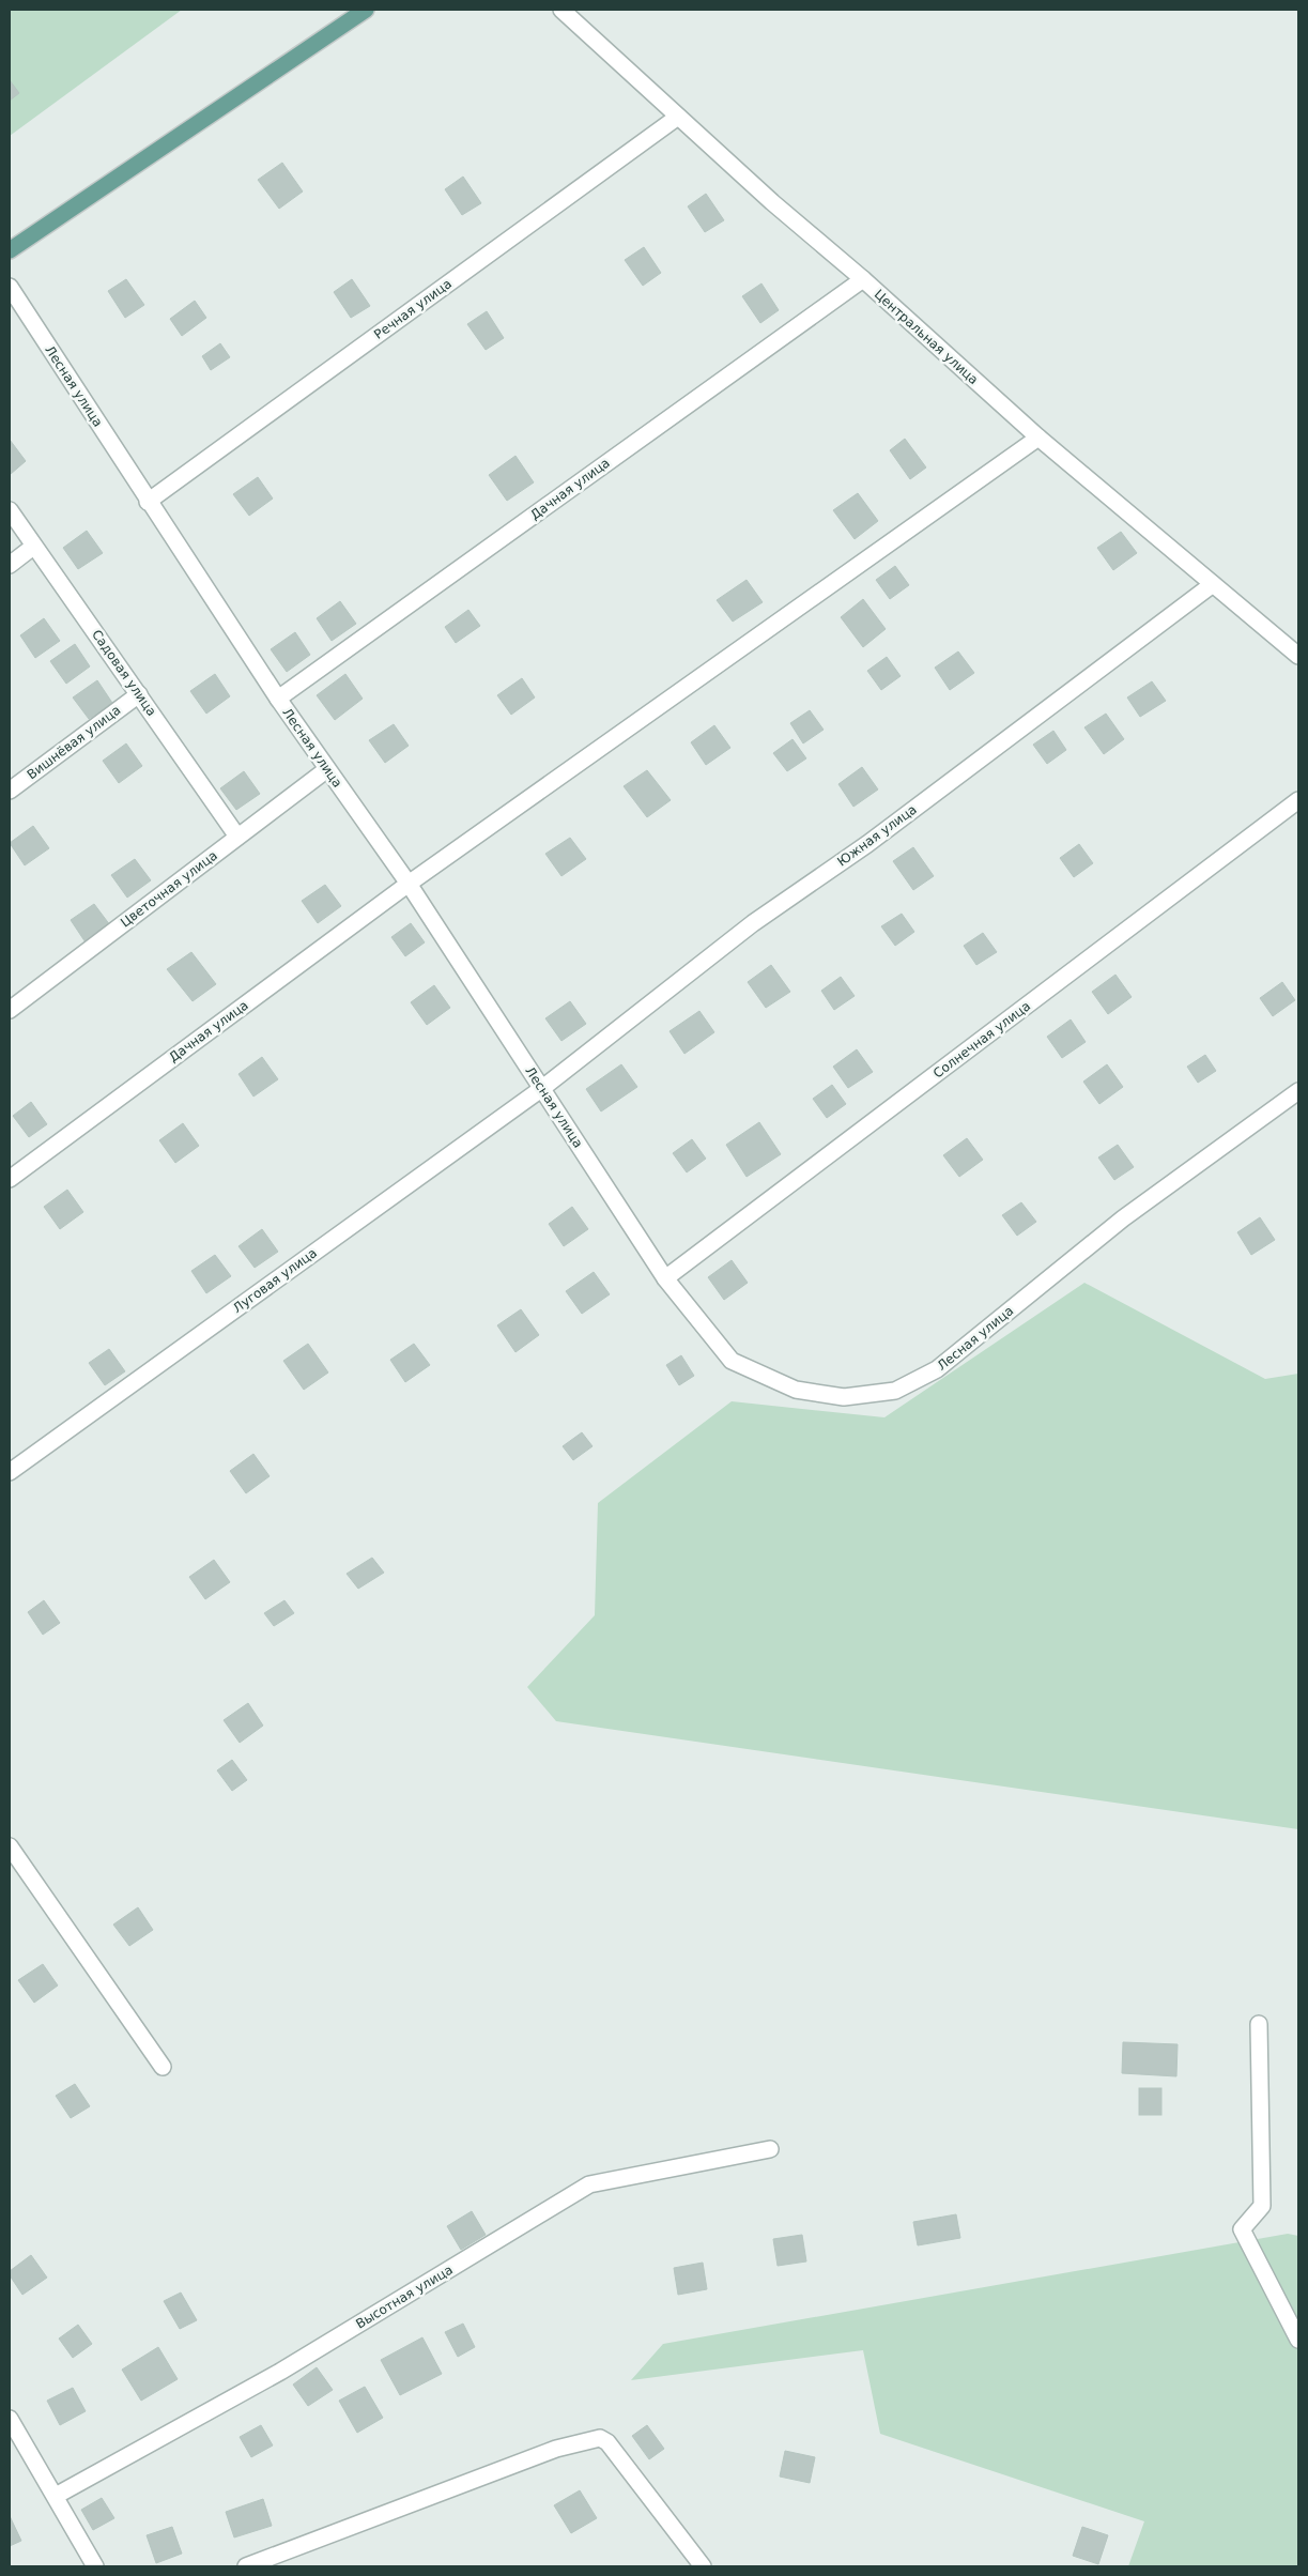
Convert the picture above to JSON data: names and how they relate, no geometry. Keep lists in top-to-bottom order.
{
  "streets": {
    "street": [
      "Речная улица",
      "Центральная улица",
      "Лесная улица",
      "Дачная улица",
      "Садовая улица",
      "Вишнёвая улица",
      "Южная улица",
      "Цветочная улица",
      "Солнечная улица",
      "Луговая улица",
      "Высотная улица"
    ]
  },
  "crossings": [
    ["Речная улица", "Центральная улица"],
    ["Речная улица", "Лесная улица"],
    ["Центральная улица", "Дачная улица"],
    ["Центральная улица", "Южная улица"],
    ["Лесная улица", "Дачная улица"],
    ["Лесная улица", "Южная улица"],
    ["Лесная улица", "Цветочная улица"],
    ["Лесная улица", "Солнечная улица"],
    ["Лесная улица", "Луговая улица"],
    ["Садовая улица", "Вишнёвая улица"],
    ["Садовая улица", "Цветочная улица"],
    ["Южная улица", "Луговая улица"]
  ]
}
